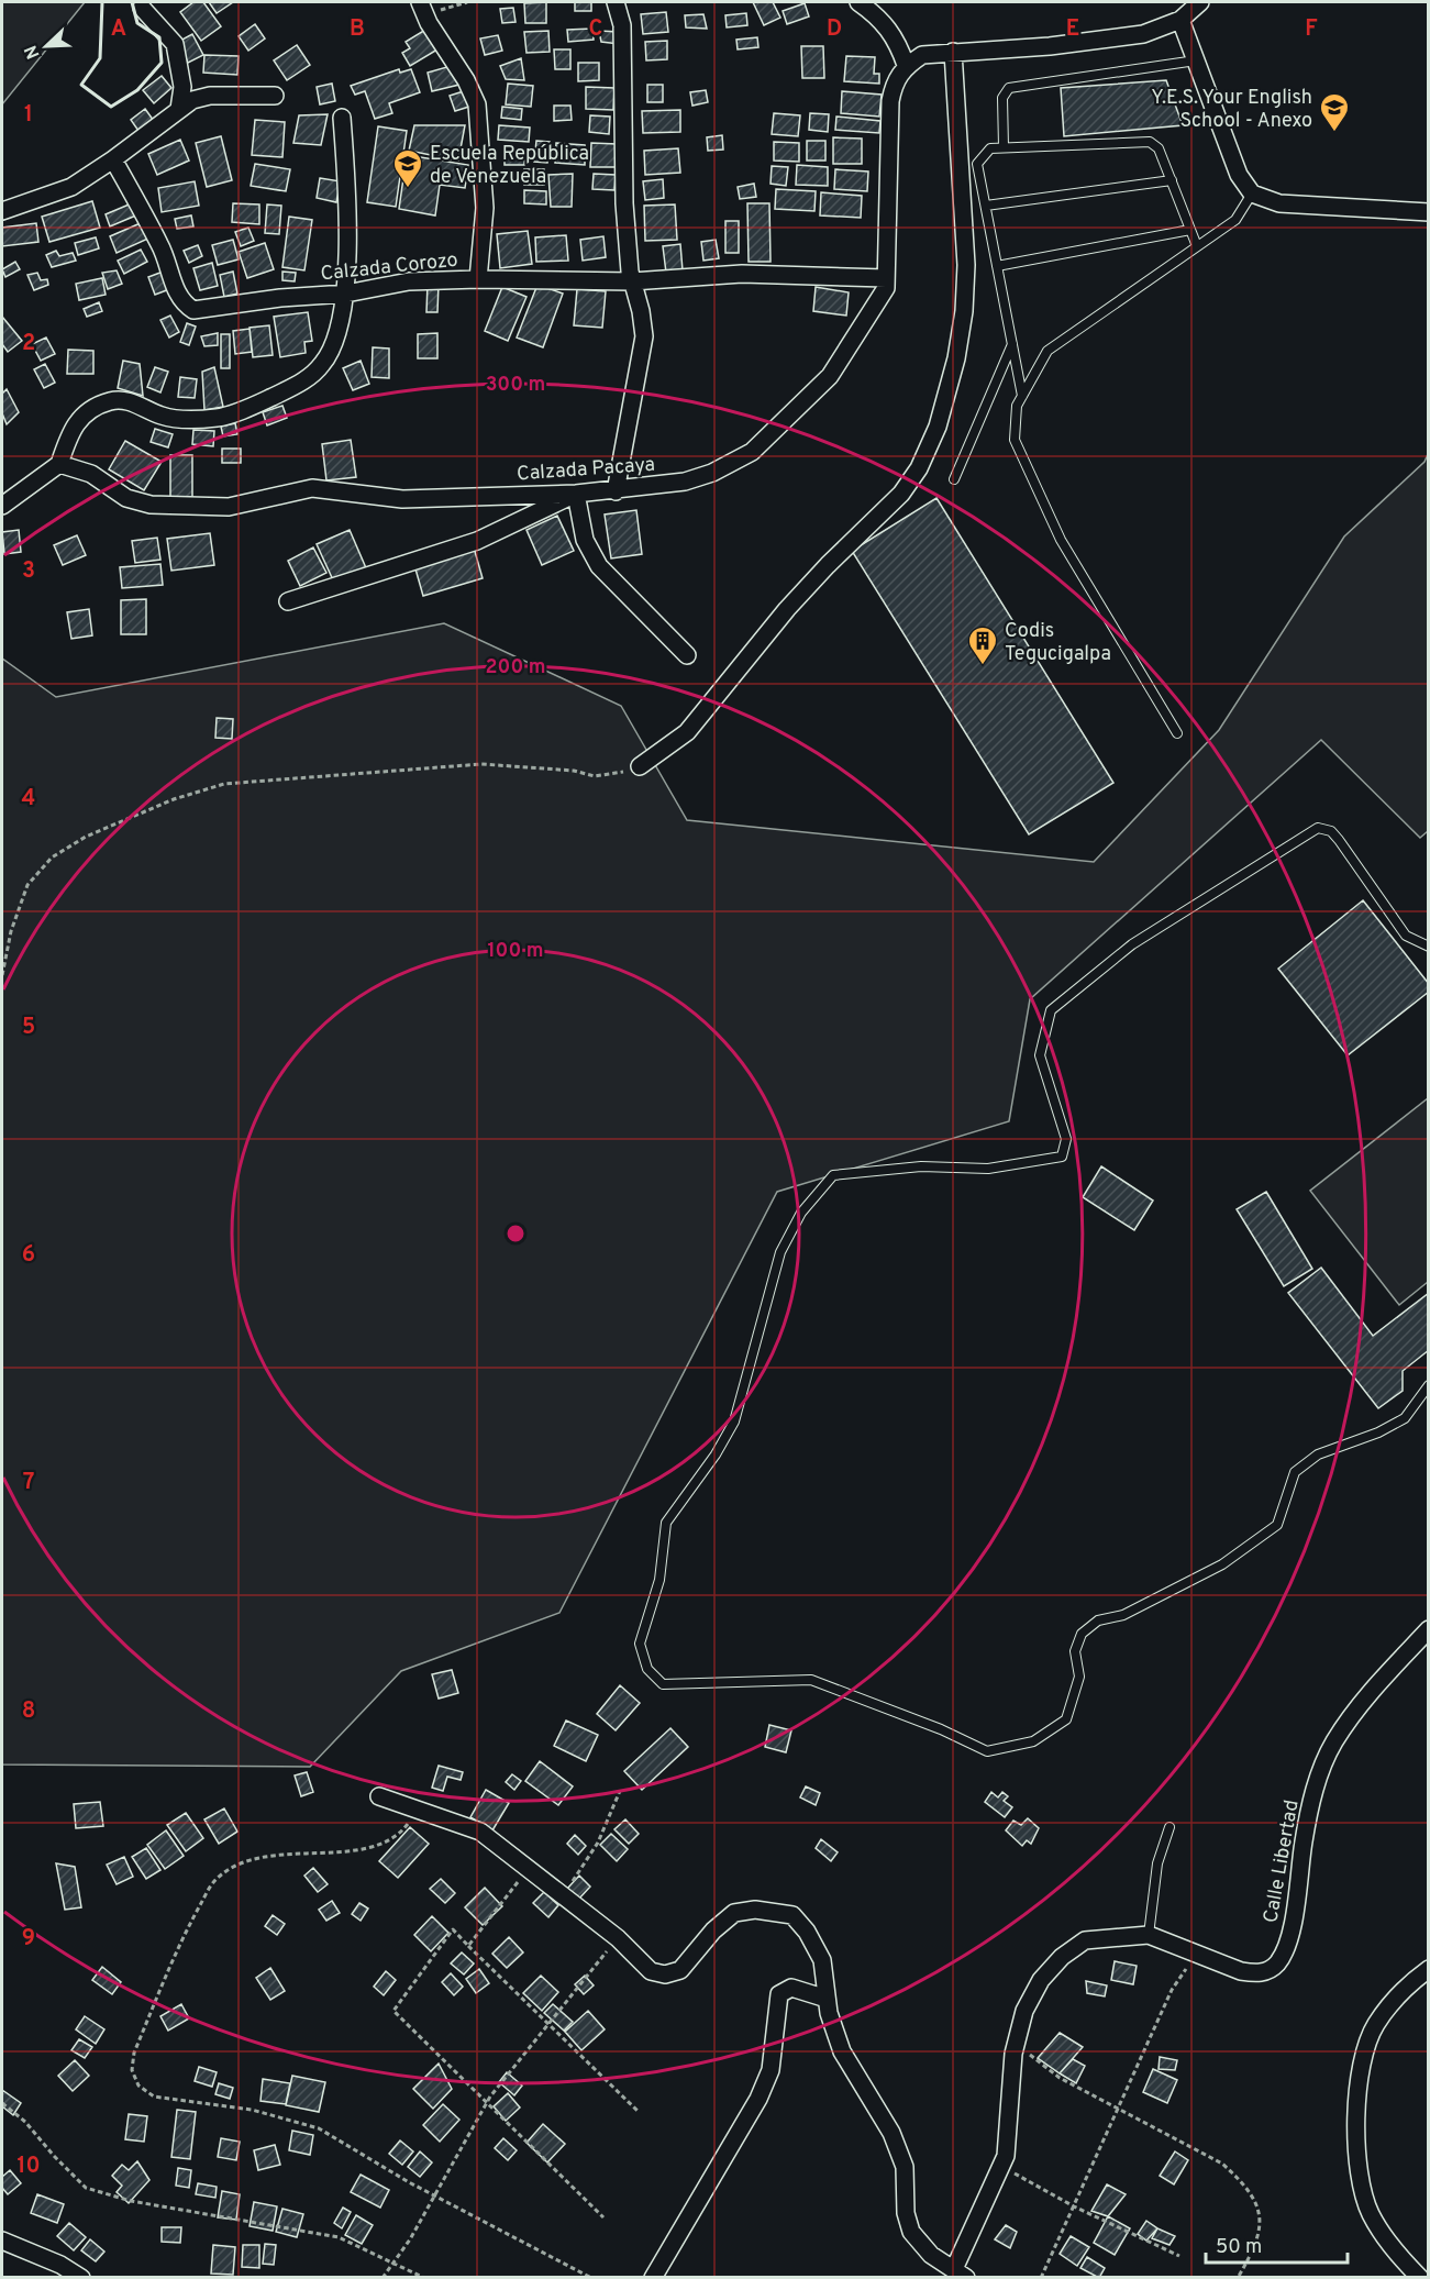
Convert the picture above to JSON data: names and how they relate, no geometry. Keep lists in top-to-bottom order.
{
  "streets": {
    "street": ["Calzada Corozo", "Calzada Pacaya", "Calle Libertad"]
  },
  "crossings": [
    ["Calzada Corozo", "Calzada Pacaya"]
  ],
  "places": {
    "school or university": ["Y.E.S. Your English School - Anexo", "Escuela República de Venezuela"],
    "building": ["Codis Tegucigalpa"]
  },
  "scale_bar": "50 m",
  "north": "bottom left",
  "grid": {
    "columns": [
      "A",
      "B",
      "C",
      "D",
      "E",
      "F"
    ],
    "rows": [
      "1",
      "2",
      "3",
      "4",
      "5",
      "6",
      "7",
      "8",
      "9",
      "10"
    ]
  },
  "rings": ["300 m", "200 m", "100 m"]
}
